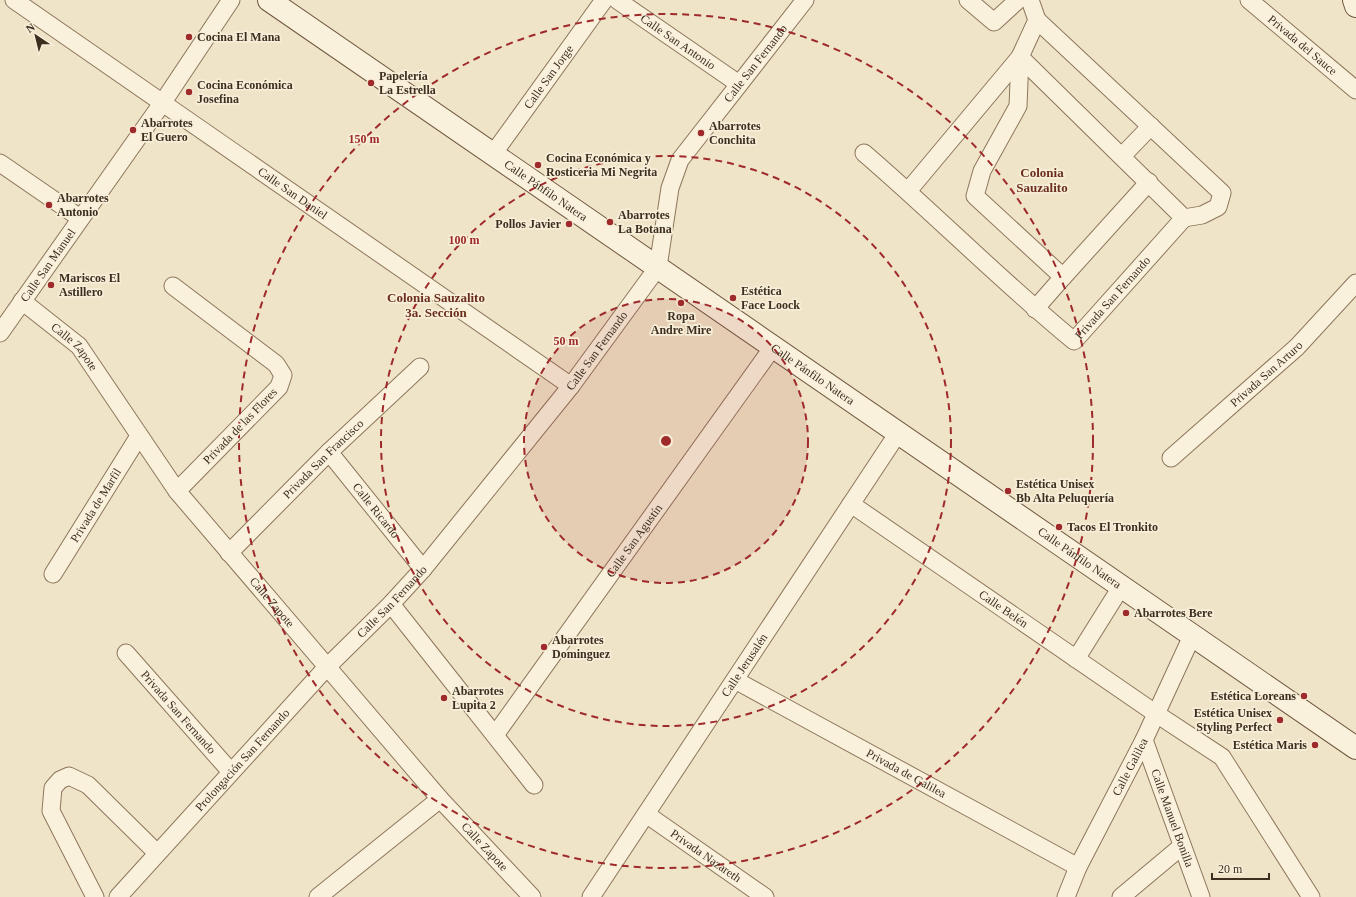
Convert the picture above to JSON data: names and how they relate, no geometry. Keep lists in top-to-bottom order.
{
  "streets": {
    "main road": ["Calle Pánfilo Natera"],
    "street": [
      "Calle San Antonio",
      "Privada del Sauce",
      "Calle San Fernando",
      "Calle San Jorge",
      "Calle San Daniel",
      "Calle San Manuel",
      "Privada San Fernando",
      "Calle Zapote",
      "Privada San Arturo",
      "Privada de las Flores",
      "Privada San Francisco",
      "Privada de Marfil",
      "Calle Ricardo",
      "Calle San Agustín",
      "Calle Belén",
      "Calle Jerusalén",
      "Prolongación San Fernando",
      "Calle Galilea",
      "Privada de Galilea",
      "Calle Manuel Bonilla",
      "Privada Nazareth"
    ]
  },
  "crossings": [
    ["Calle San Antonio", "Calle San Fernando"],
    ["Calle San Fernando", "Calle Pánfilo Natera"],
    ["Calle San Fernando", "Calle San Daniel"],
    ["Calle San Fernando", "Calle Zapote"],
    ["Calle San Fernando", "Calle Ricardo"],
    ["Calle San Fernando", "Prolongación San Fernando"],
    ["Calle San Jorge", "Calle Pánfilo Natera"],
    ["Calle Pánfilo Natera", "Calle San Agustín"],
    ["Calle Pánfilo Natera", "Calle Jerusalén"],
    ["Calle Pánfilo Natera", "Calle Galilea"],
    ["Calle San Daniel", "Calle San Manuel"],
    ["Calle San Manuel", "Calle Zapote"],
    ["Privada San Fernando", "Prolongación San Fernando"],
    ["Calle Zapote", "Privada de las Flores"],
    ["Calle Zapote", "Privada San Francisco"],
    ["Calle Zapote", "Privada de Marfil"],
    ["Calle Zapote", "Prolongación San Fernando"],
    ["Privada San Francisco", "Calle Ricardo"],
    ["Calle Belén", "Calle Jerusalén"],
    ["Calle Belén", "Calle Galilea"],
    ["Calle Jerusalén", "Privada de Galilea"],
    ["Calle Jerusalén", "Privada Nazareth"],
    ["Calle Galilea", "Privada de Galilea"],
    ["Calle Galilea", "Calle Manuel Bonilla"]
  ],
  "districts": ["Colonia Sauzalito", "Colonia Sauzalito 3a. Sección"],
  "places": [
    "Cocina El Mana",
    "Papelería La Estrella",
    "Cocina Económica Josefina",
    "Abarrotes El Guero",
    "Abarrotes Conchita",
    "Cocina Económica y Rosticeria Mi Negrita",
    "Abarrotes Antonio",
    "Abarrotes La Botana",
    "Pollos Javier",
    "Mariscos El Astillero",
    "Estética Face Loock",
    "Ropa Andre Mire",
    "Estética Unisex Bb Alta Peluquería",
    "Tacos El Tronkito",
    "Abarrotes Bere",
    "Abarrotes Dominguez",
    "Estética Loreans",
    "Abarrotes Lupita 2",
    "Estética Unisex Styling Perfect",
    "Estética Maris"
  ],
  "scale_bar": "20 m",
  "north": "top left",
  "rings": ["150 m", "100 m", "50 m"]
}
